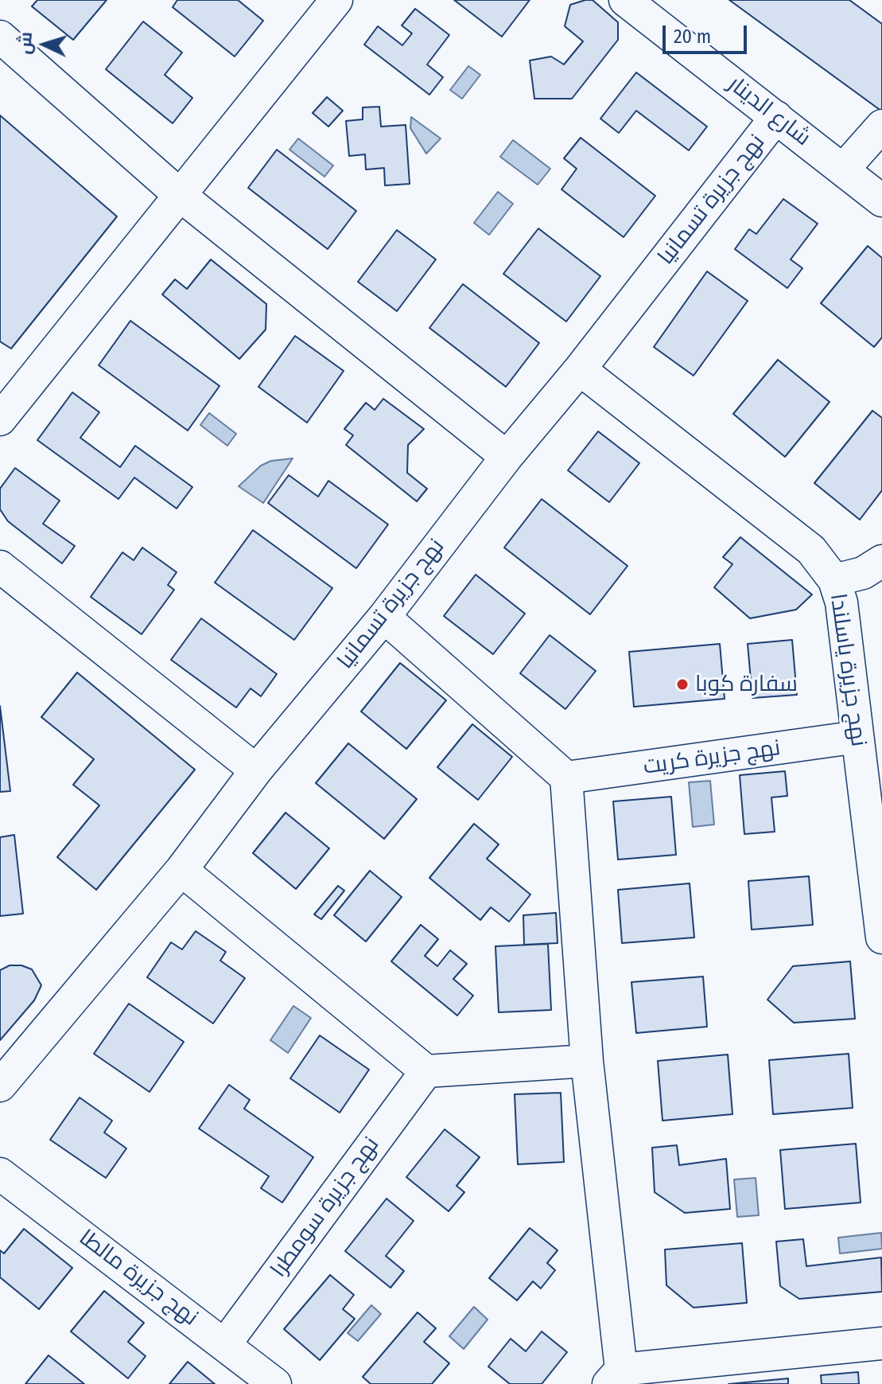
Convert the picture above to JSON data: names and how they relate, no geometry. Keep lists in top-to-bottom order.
{
  "streets": {
    "street": [
      "شارع الدينار",
      "نهج جزيرة تسمانيا",
      "نهج جزيرة ياسلندا",
      "نهج جزيرة كريت",
      "نهج جزيرة سومطرا",
      "نهج جزيرة مالطا"
    ]
  },
  "crossings": [
    ["شارع الدينار", "نهج جزيرة تسمانيا"],
    ["نهج جزيرة تسمانيا", "نهج جزيرة ياسلندا"],
    ["نهج جزيرة ياسلندا", "نهج جزيرة كريت"],
    ["نهج جزيرة سومطرا", "نهج جزيرة مالطا"]
  ],
  "places": ["سفارة كوبا"],
  "scale_bar": "20 m",
  "north": "left"
}
